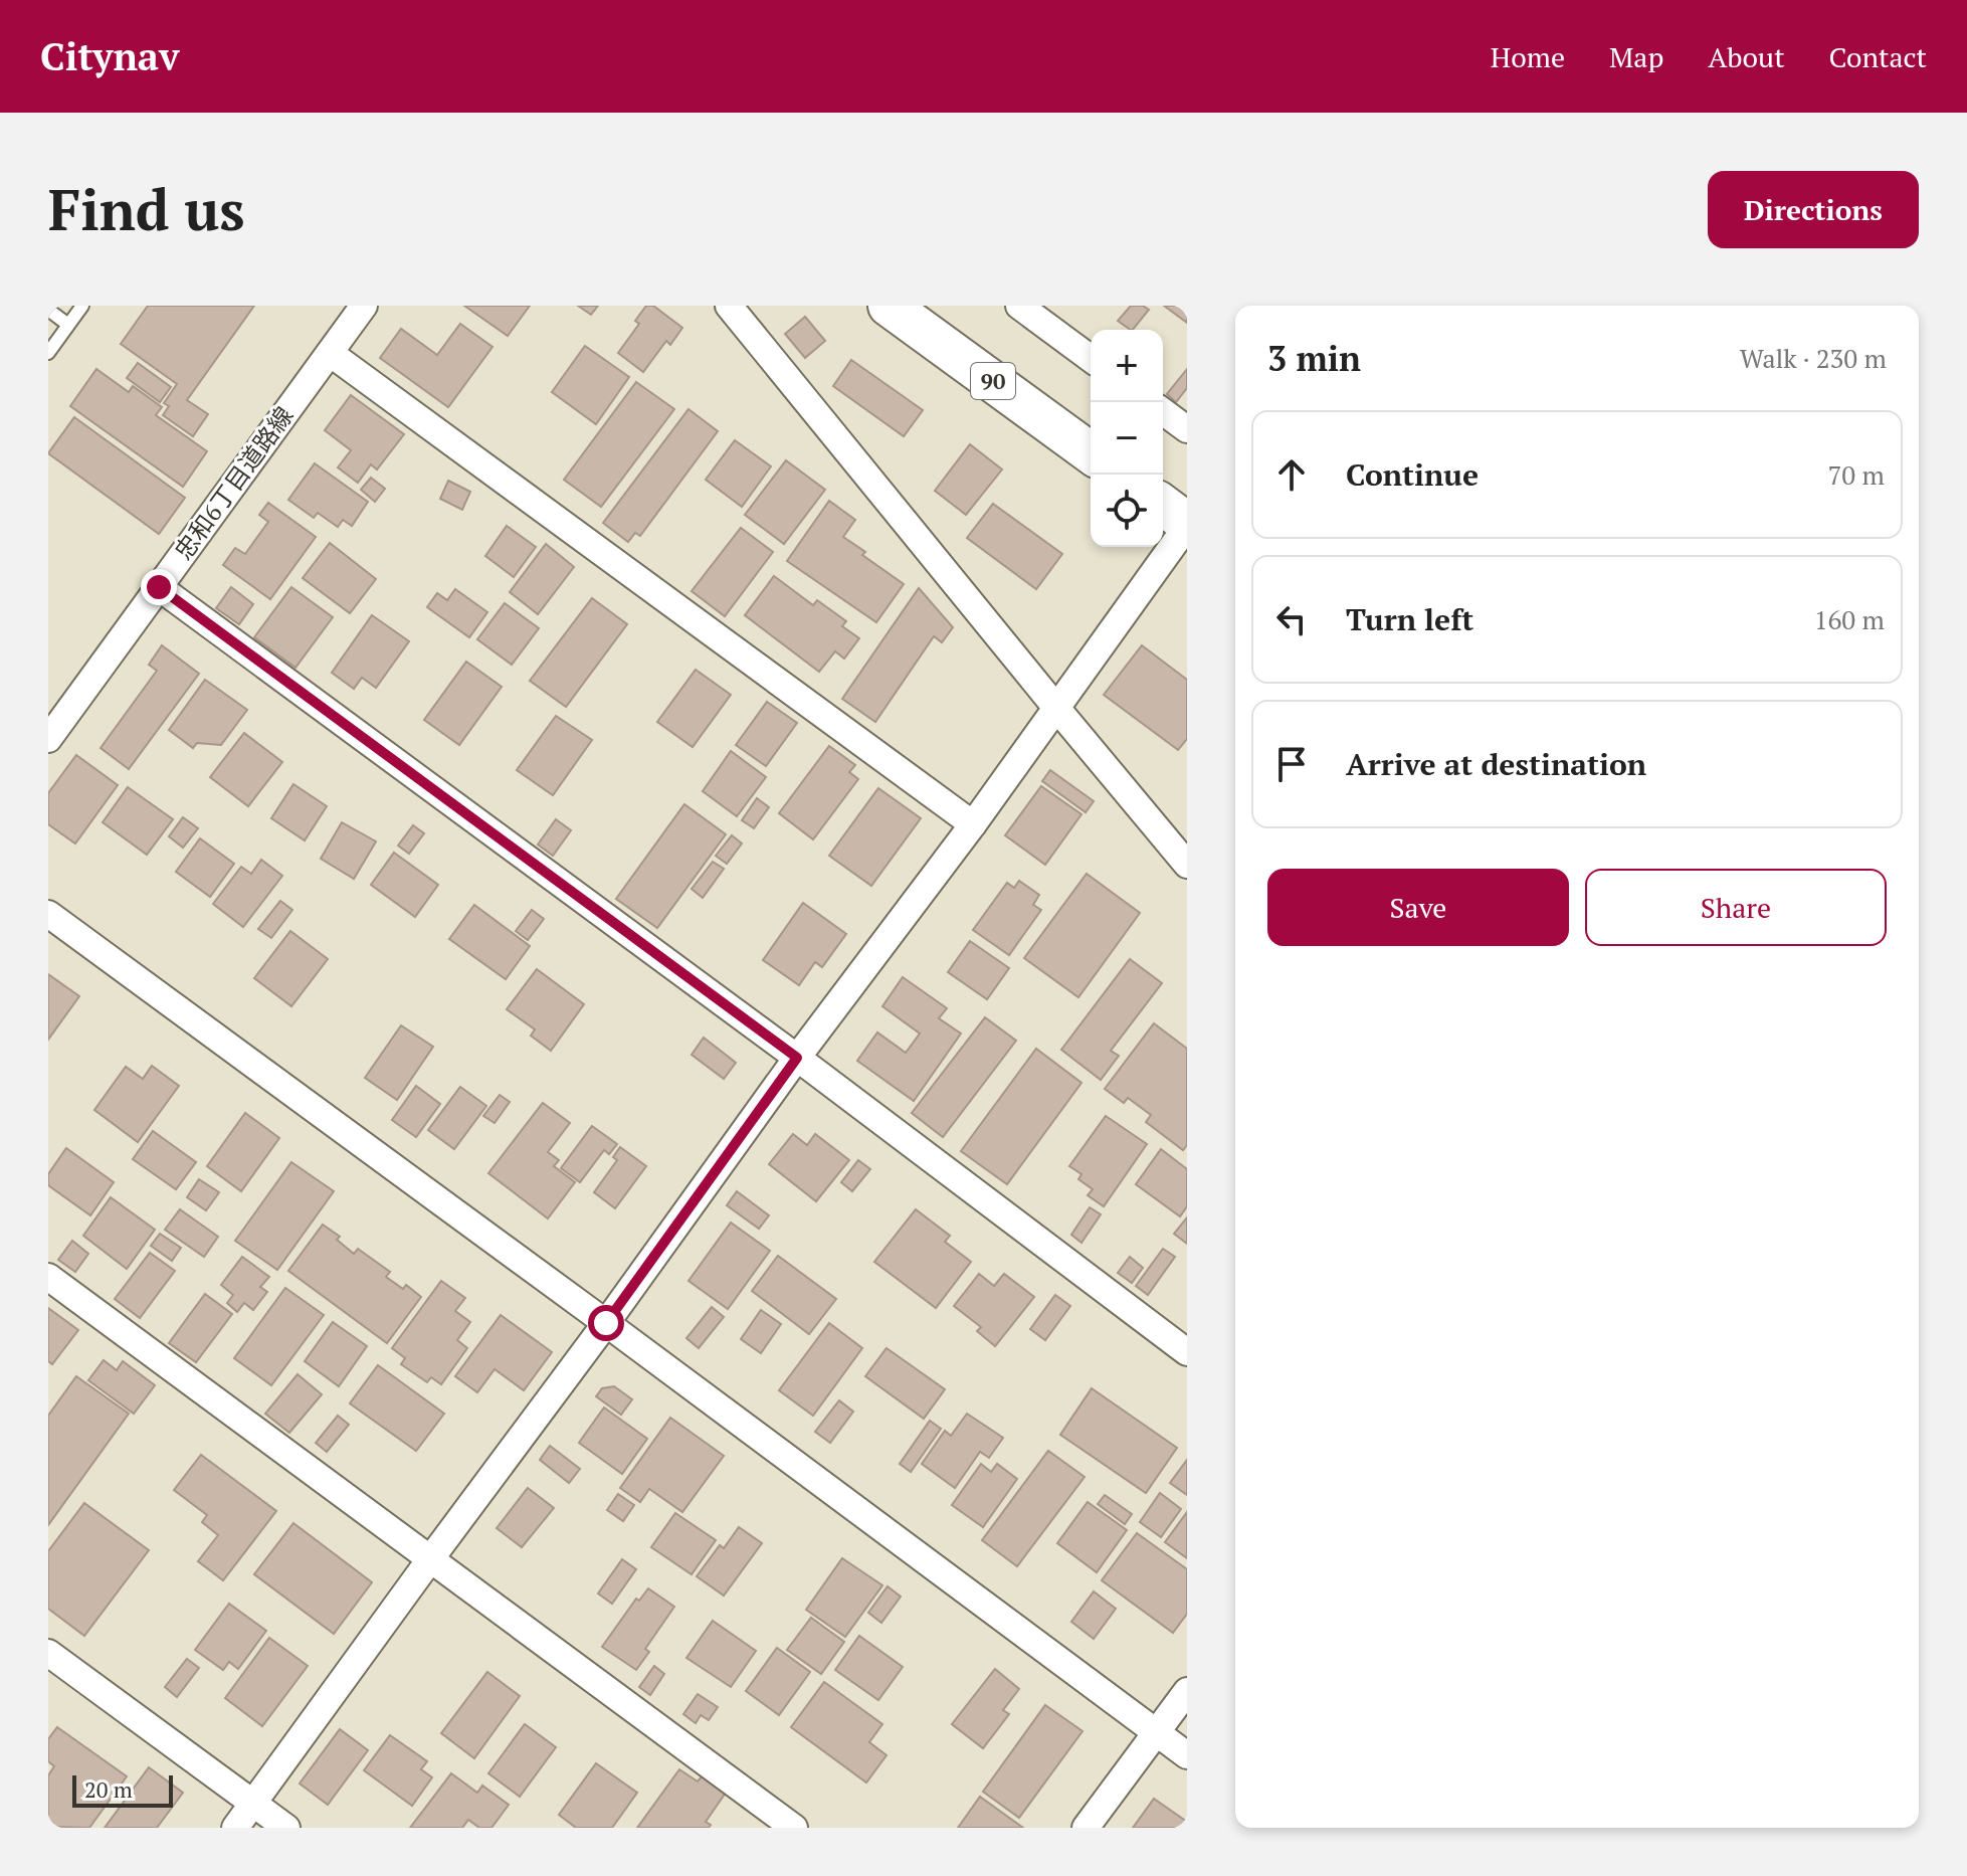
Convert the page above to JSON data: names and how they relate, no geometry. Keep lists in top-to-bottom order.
{
  "streets": {
    "main road": ["90"],
    "street": ["忠和6丁目道路線"]
  },
  "scale_bar": "20 m",
  "page": {
    "header": "Citynav",
    "nav": [
      "Home",
      "Map",
      "About",
      "Contact"
    ],
    "buttons": [
      "Directions",
      ["Save", "Share"]
    ],
    "title": "Find us",
    "heading": ["3 min", "Walk · 230 m"],
    "map_buttons": ["+", "−"],
    "list": [
      ["Continue", "70 m"],
      ["Turn left", "160 m"],
      "Arrive at destination"
    ],
    "scale": "20 m"
  }
}
